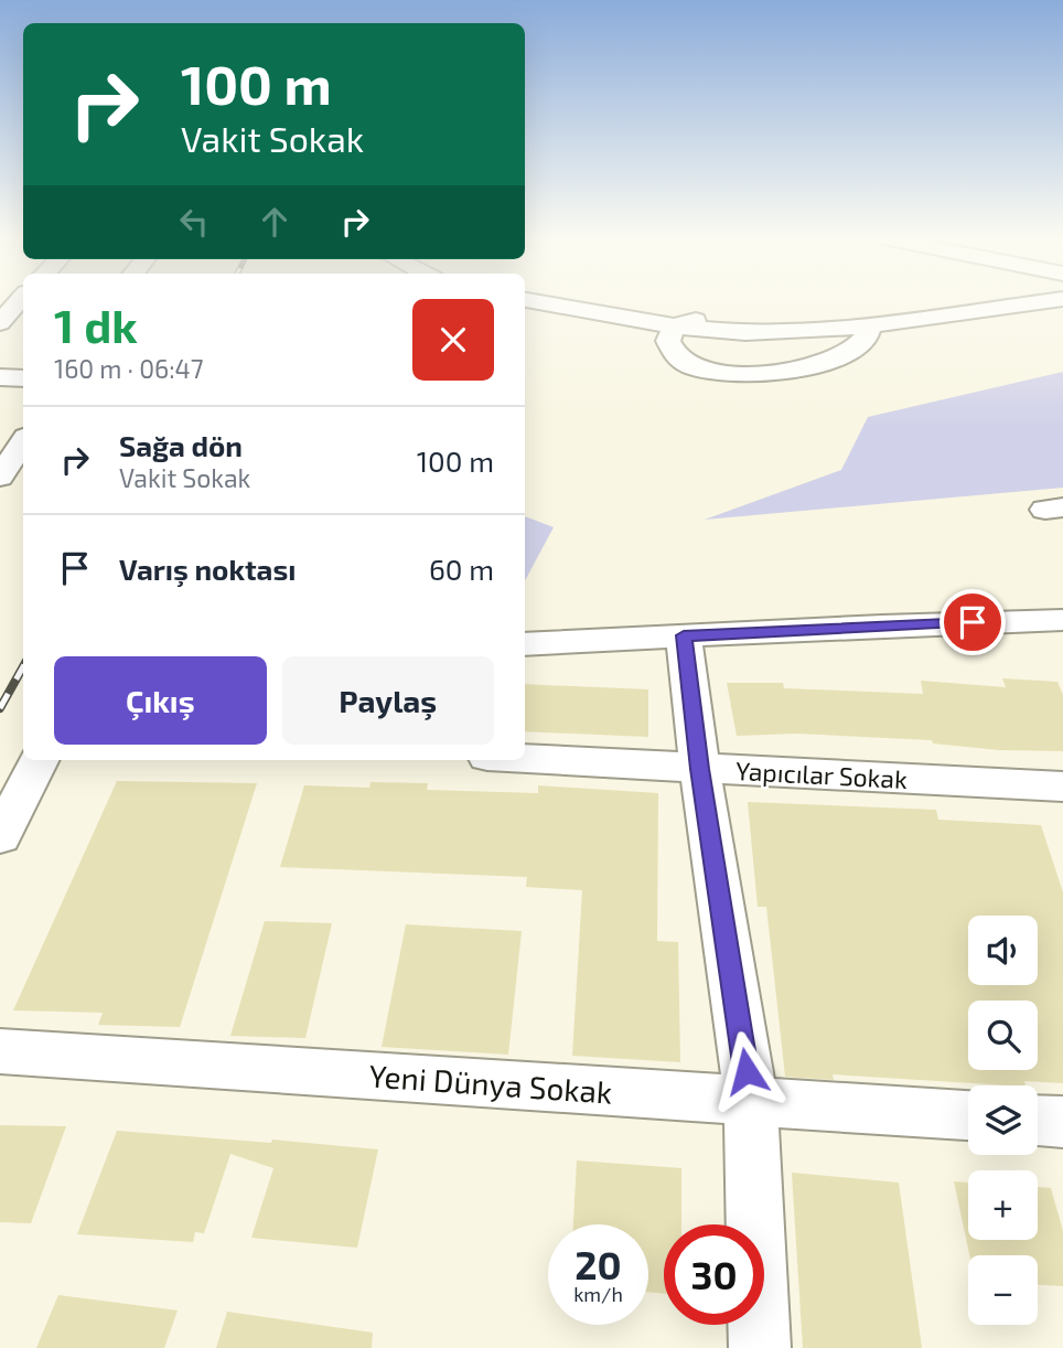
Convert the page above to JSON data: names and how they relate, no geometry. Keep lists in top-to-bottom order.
{
  "streets": {
    "street": ["Yapıcılar Sokak", "Yeni Dünya Sokak"]
  },
  "page": {
    "turn": ["100 m", "Vakit Sokak"],
    "heading": ["1 dk", "160 m · 06:47"],
    "list": [
      {
        "name": "Sağa dön",
        "note": "Vakit Sokak",
        "value": "100 m"
      },
      {
        "name": "Varış noktası",
        "value": "60 m"
      }
    ],
    "buttons": ["Çıkış", "Paylaş"],
    "map_buttons": ["+", "−"],
    "speed": "20 km/h",
    "limit": "30"
  }
}
